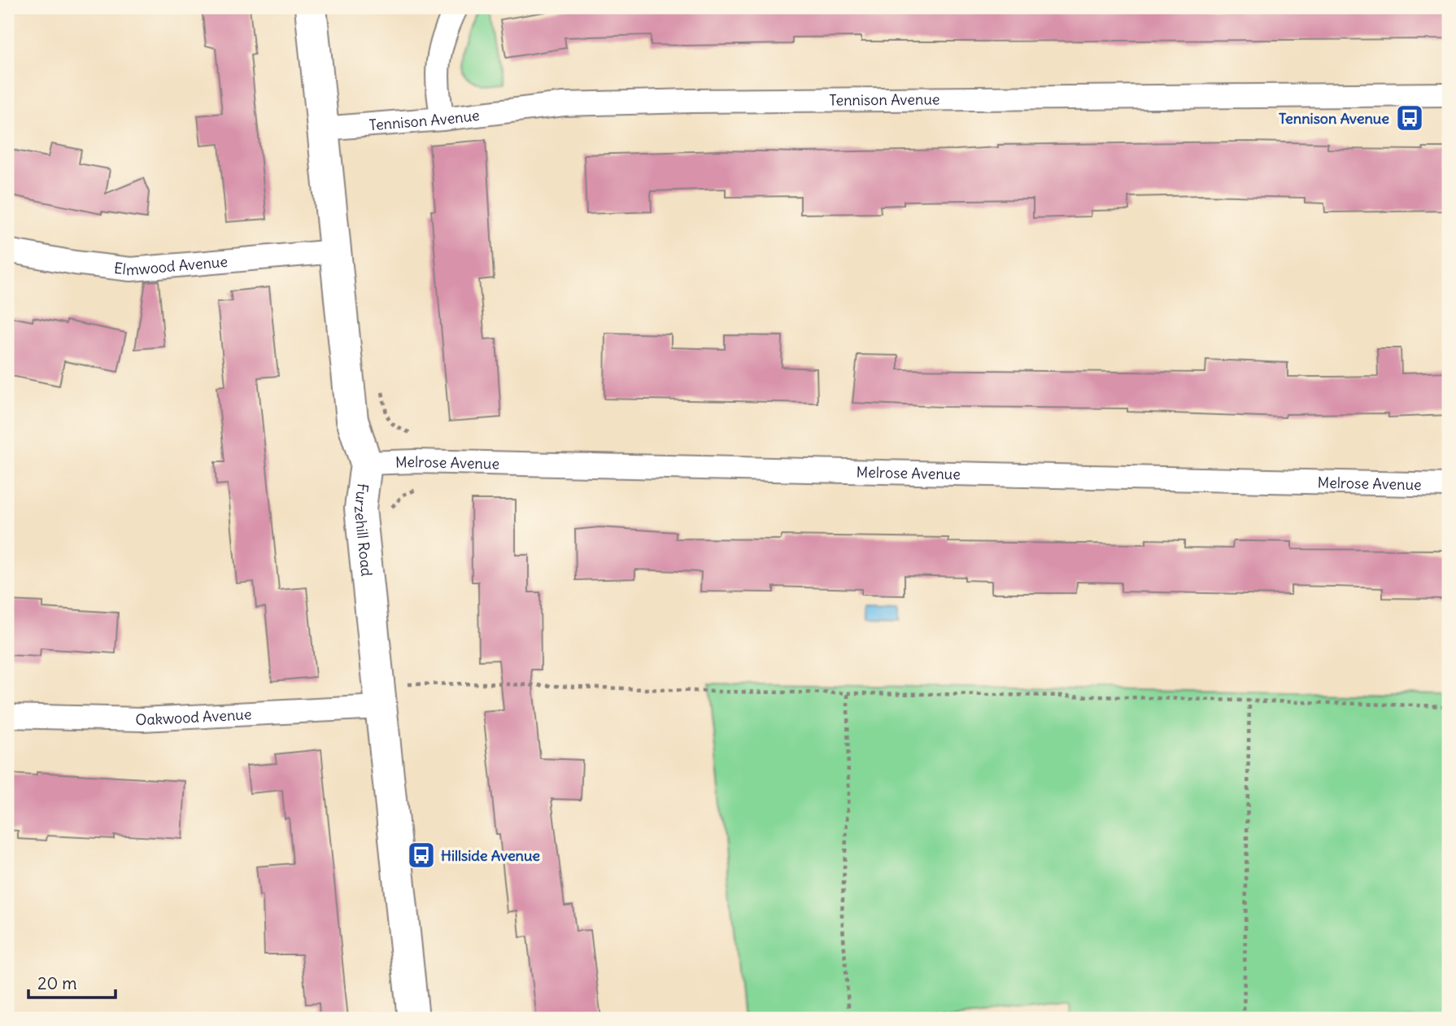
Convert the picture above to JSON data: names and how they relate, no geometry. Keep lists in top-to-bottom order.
{
  "streets": {
    "street": [
      "Tennison Avenue",
      "Elmwood Avenue",
      "Melrose Avenue",
      "Furzehill Road",
      "Oakwood Avenue"
    ]
  },
  "crossings": [
    ["Tennison Avenue", "Furzehill Road"],
    ["Elmwood Avenue", "Furzehill Road"],
    ["Melrose Avenue", "Furzehill Road"],
    ["Furzehill Road", "Oakwood Avenue"]
  ],
  "places": {
    "bus stop": ["Tennison Avenue", "Hillside Avenue"]
  },
  "scale_bar": "20 m"
}
